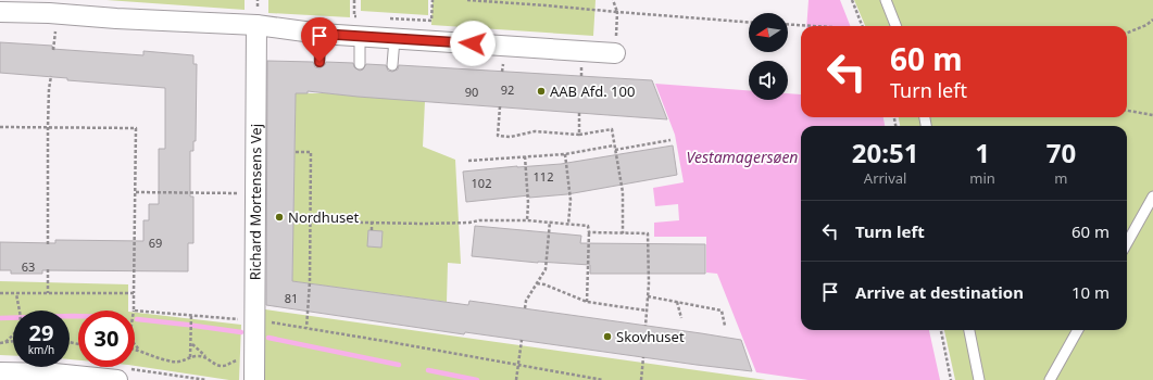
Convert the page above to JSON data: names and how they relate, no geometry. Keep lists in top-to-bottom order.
{
  "streets": {
    "street": ["Richard Mortensens Vej"]
  },
  "water": ["Vestamagersøen"],
  "places": ["AAB Afd. 100", "Nordhuset", "Skovhuset"],
  "house_numbers": [
    "92",
    "90",
    "112",
    "102",
    "69",
    "63",
    "81"
  ],
  "north": "left",
  "page": {
    "turn": ["60 m", "Turn left"],
    "eta": [
      "20:51",
      "Arrival",
      "1",
      "min",
      "70",
      "m"
    ],
    "list": [
      {
        "name": "Turn left",
        "value": "60 m"
      },
      {
        "name": "Arrive at destination",
        "value": "10 m"
      }
    ],
    "speed": "29 km/h",
    "limit": "30"
  }
}
